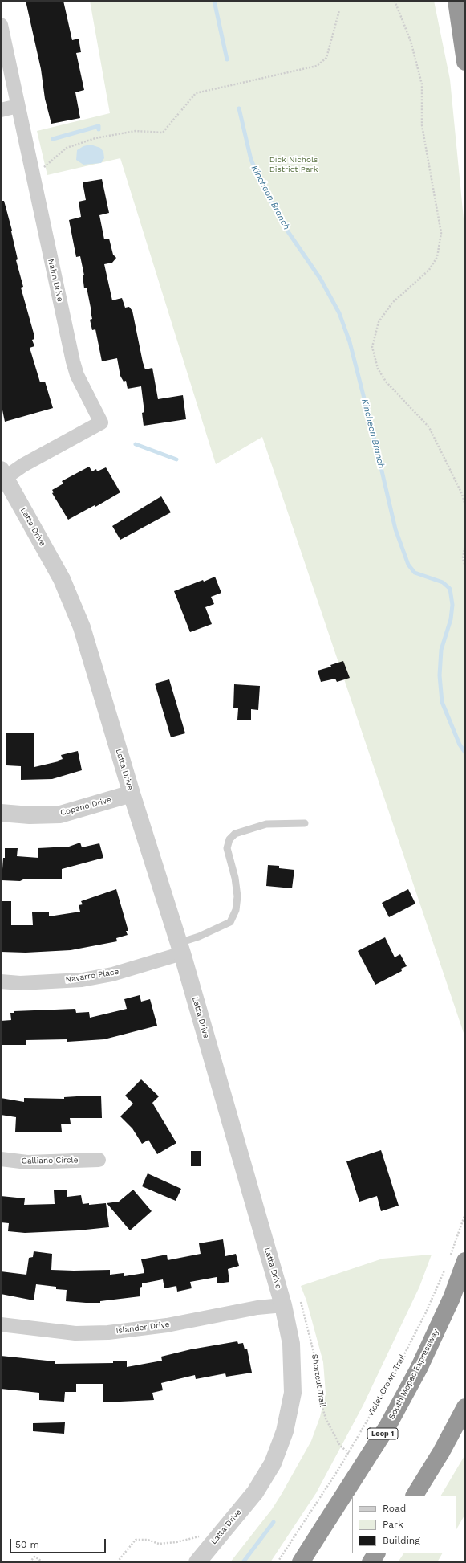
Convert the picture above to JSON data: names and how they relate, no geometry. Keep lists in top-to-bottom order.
{
  "streets": {
    "highway": ["South Mopac Expressway", "Loop 1"],
    "street": [
      "Nairn Drive",
      "Latta Drive",
      "Copano Drive",
      "Navarro Place",
      "Galliano Circle",
      "Islander Drive"
    ],
    "path": ["Shortcut Trail", "Violet Crown Trail"]
  },
  "crossings": [
    ["Nairn Drive", "Latta Drive"],
    ["Latta Drive", "Copano Drive"],
    ["Latta Drive", "Navarro Place"],
    ["Latta Drive", "Islander Drive"],
    ["Shortcut Trail", "Violet Crown Trail"]
  ],
  "water": ["Kincheon Branch"],
  "parks": ["Dick Nichols District Park"],
  "legend": ["Road", "Park", "Building"],
  "scale_bar": "50 m"
}
